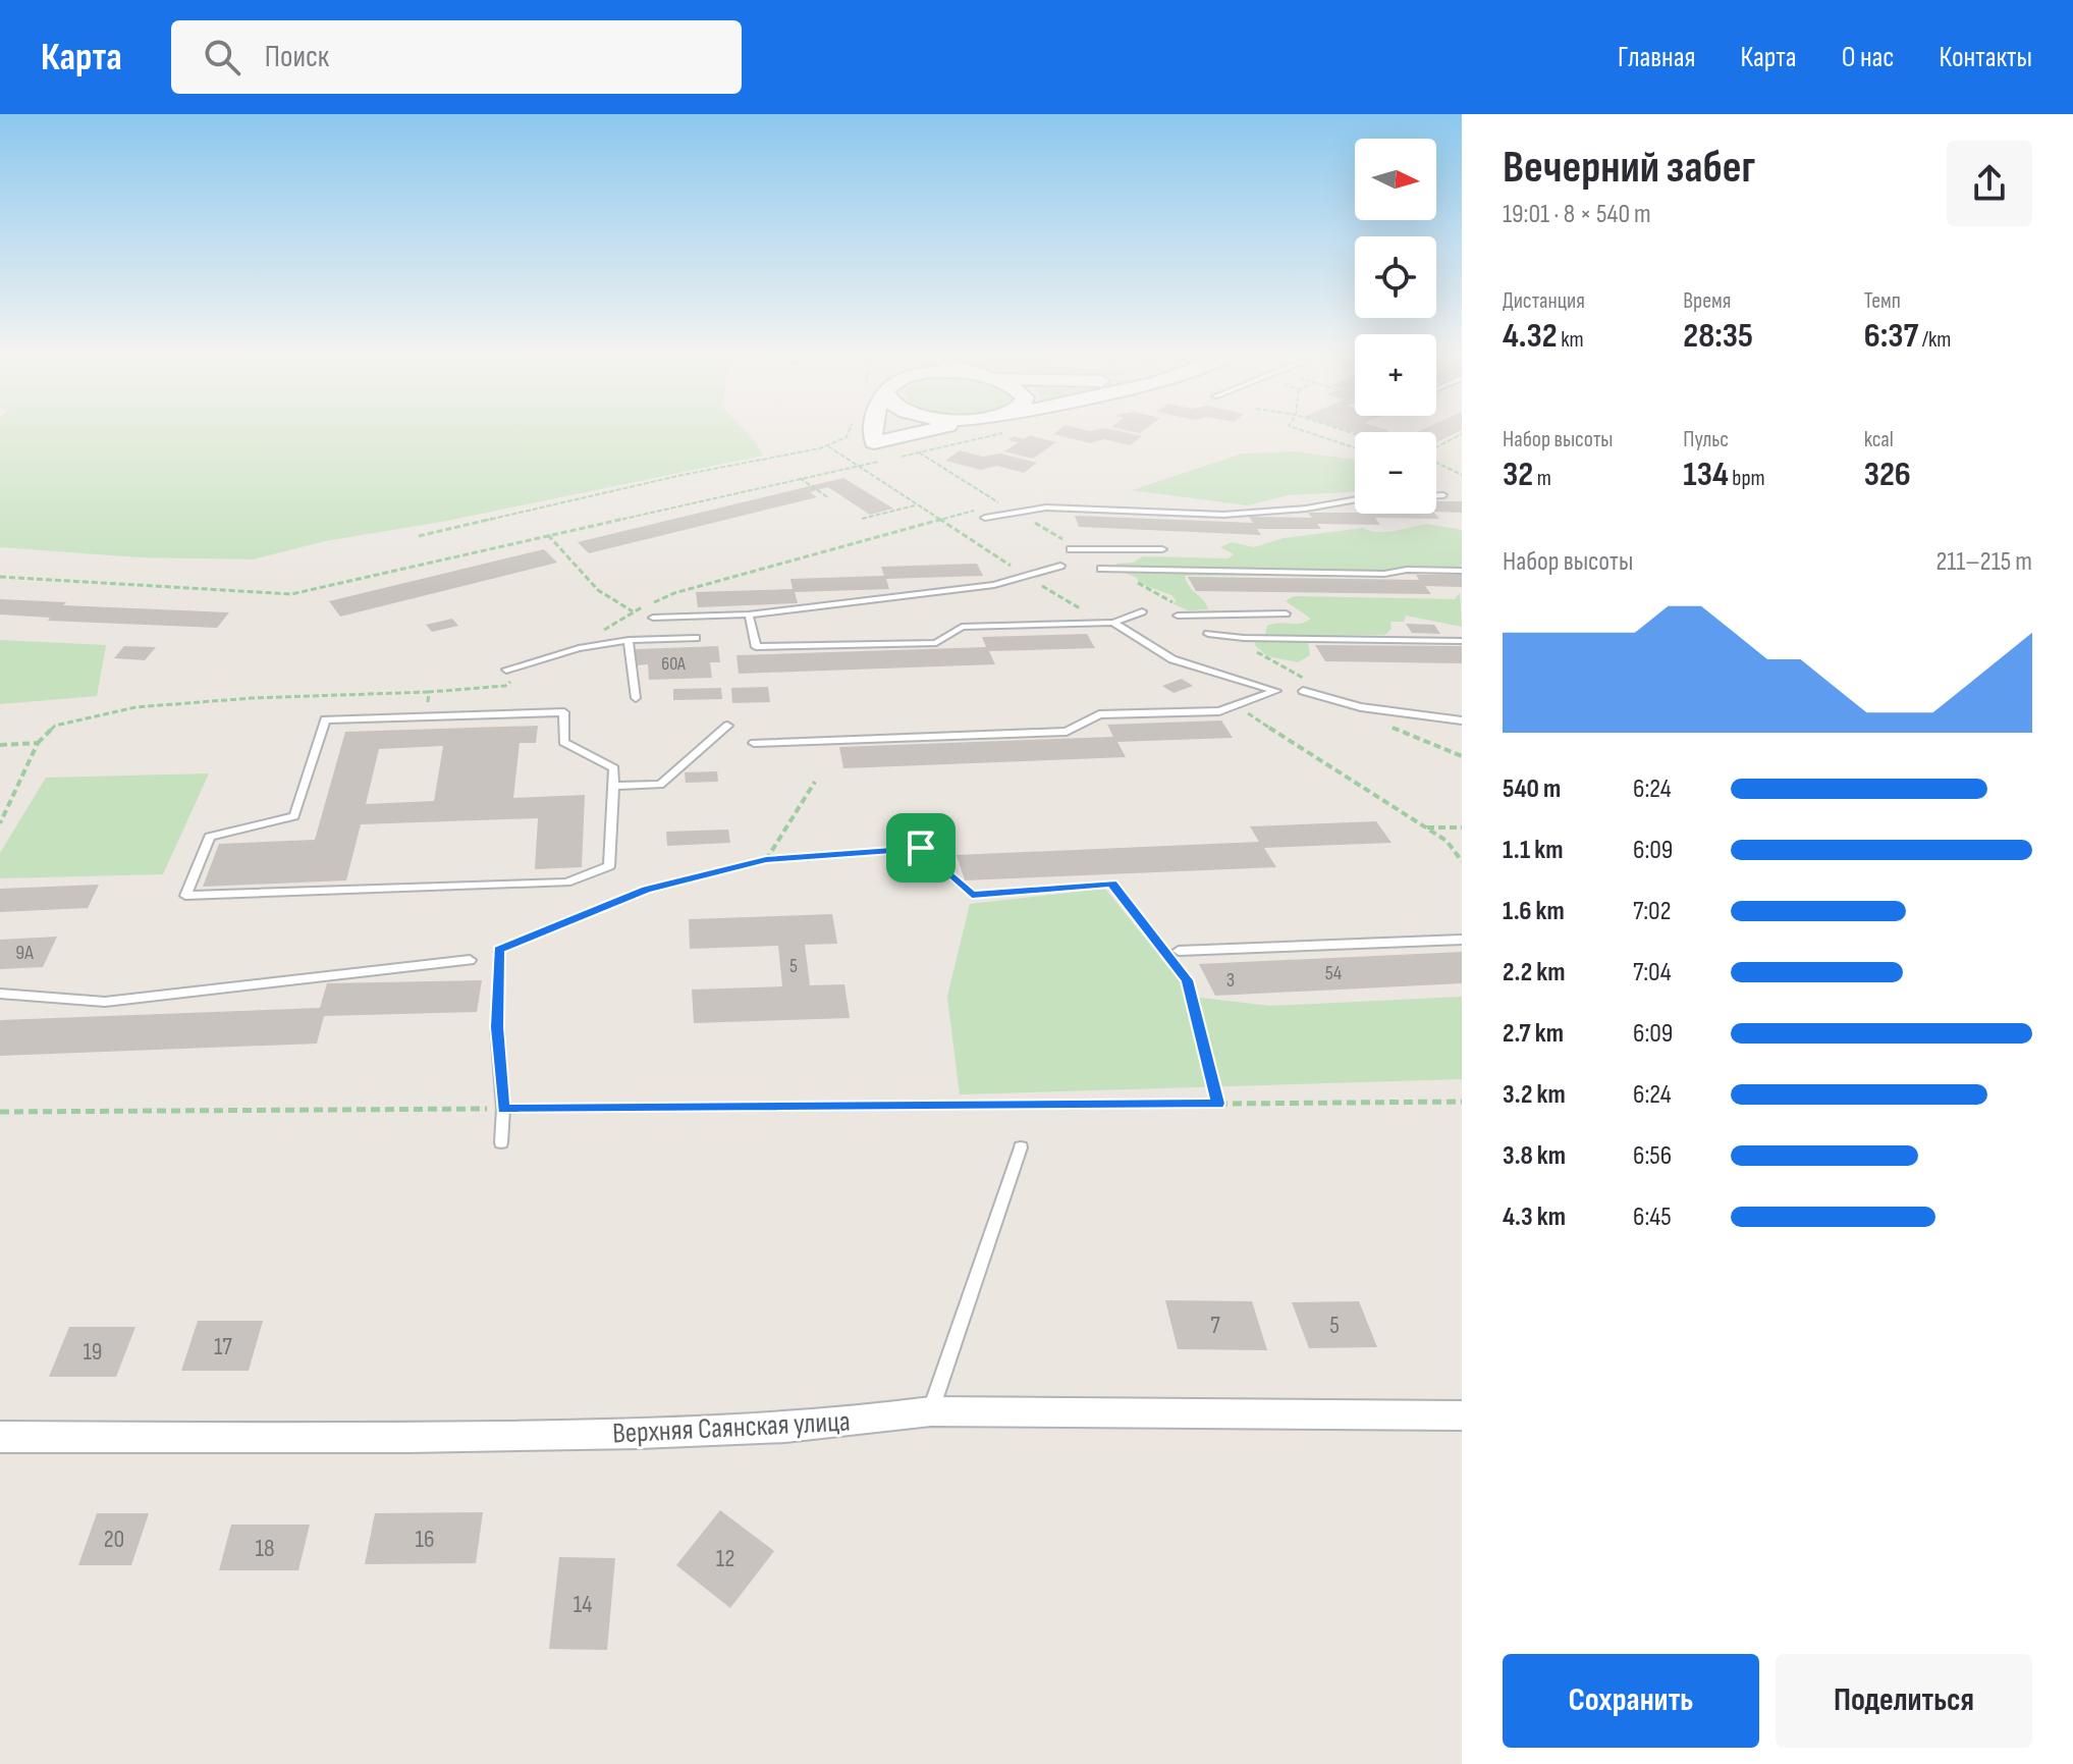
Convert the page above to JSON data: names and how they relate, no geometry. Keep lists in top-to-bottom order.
{
  "streets": {
    "street": ["Верхняя Саянская улица"]
  },
  "house_numbers": [
    "60А",
    "9А",
    "5",
    "54",
    "3",
    "7",
    "5",
    "17",
    "19",
    "20",
    "16",
    "18",
    "12",
    "14"
  ],
  "north": "right",
  "page": {
    "header": "Карта",
    "search": "Поиск",
    "nav": [
      "Главная",
      "Карта",
      "О нас",
      "Контакты"
    ],
    "heading": ["Вечерний забег", "19:01 · 8 × 540 m"],
    "map_buttons": ["+", "−"],
    "stats": [
      ["Дистанция", "4.32 km"],
      ["Время", "28:35"],
      ["Темп", "6:37 /km"],
      ["Набор высоты", "32 m"],
      ["Пульс", "134 bpm"],
      ["kcal", "326"]
    ],
    "chart": ["Набор высоты", "211–215 m"],
    "list": [
      {
        "name": "540 m",
        "note": "6:24"
      },
      {
        "name": "1.1 km",
        "note": "6:09"
      },
      {
        "name": "1.6 km",
        "note": "7:02"
      },
      {
        "name": "2.2 km",
        "note": "7:04"
      },
      {
        "name": "2.7 km",
        "note": "6:09"
      },
      {
        "name": "3.2 km",
        "note": "6:24"
      },
      {
        "name": "3.8 km",
        "note": "6:56"
      },
      {
        "name": "4.3 km",
        "note": "6:45"
      }
    ],
    "buttons": ["Сохранить", "Поделиться"]
  }
}
